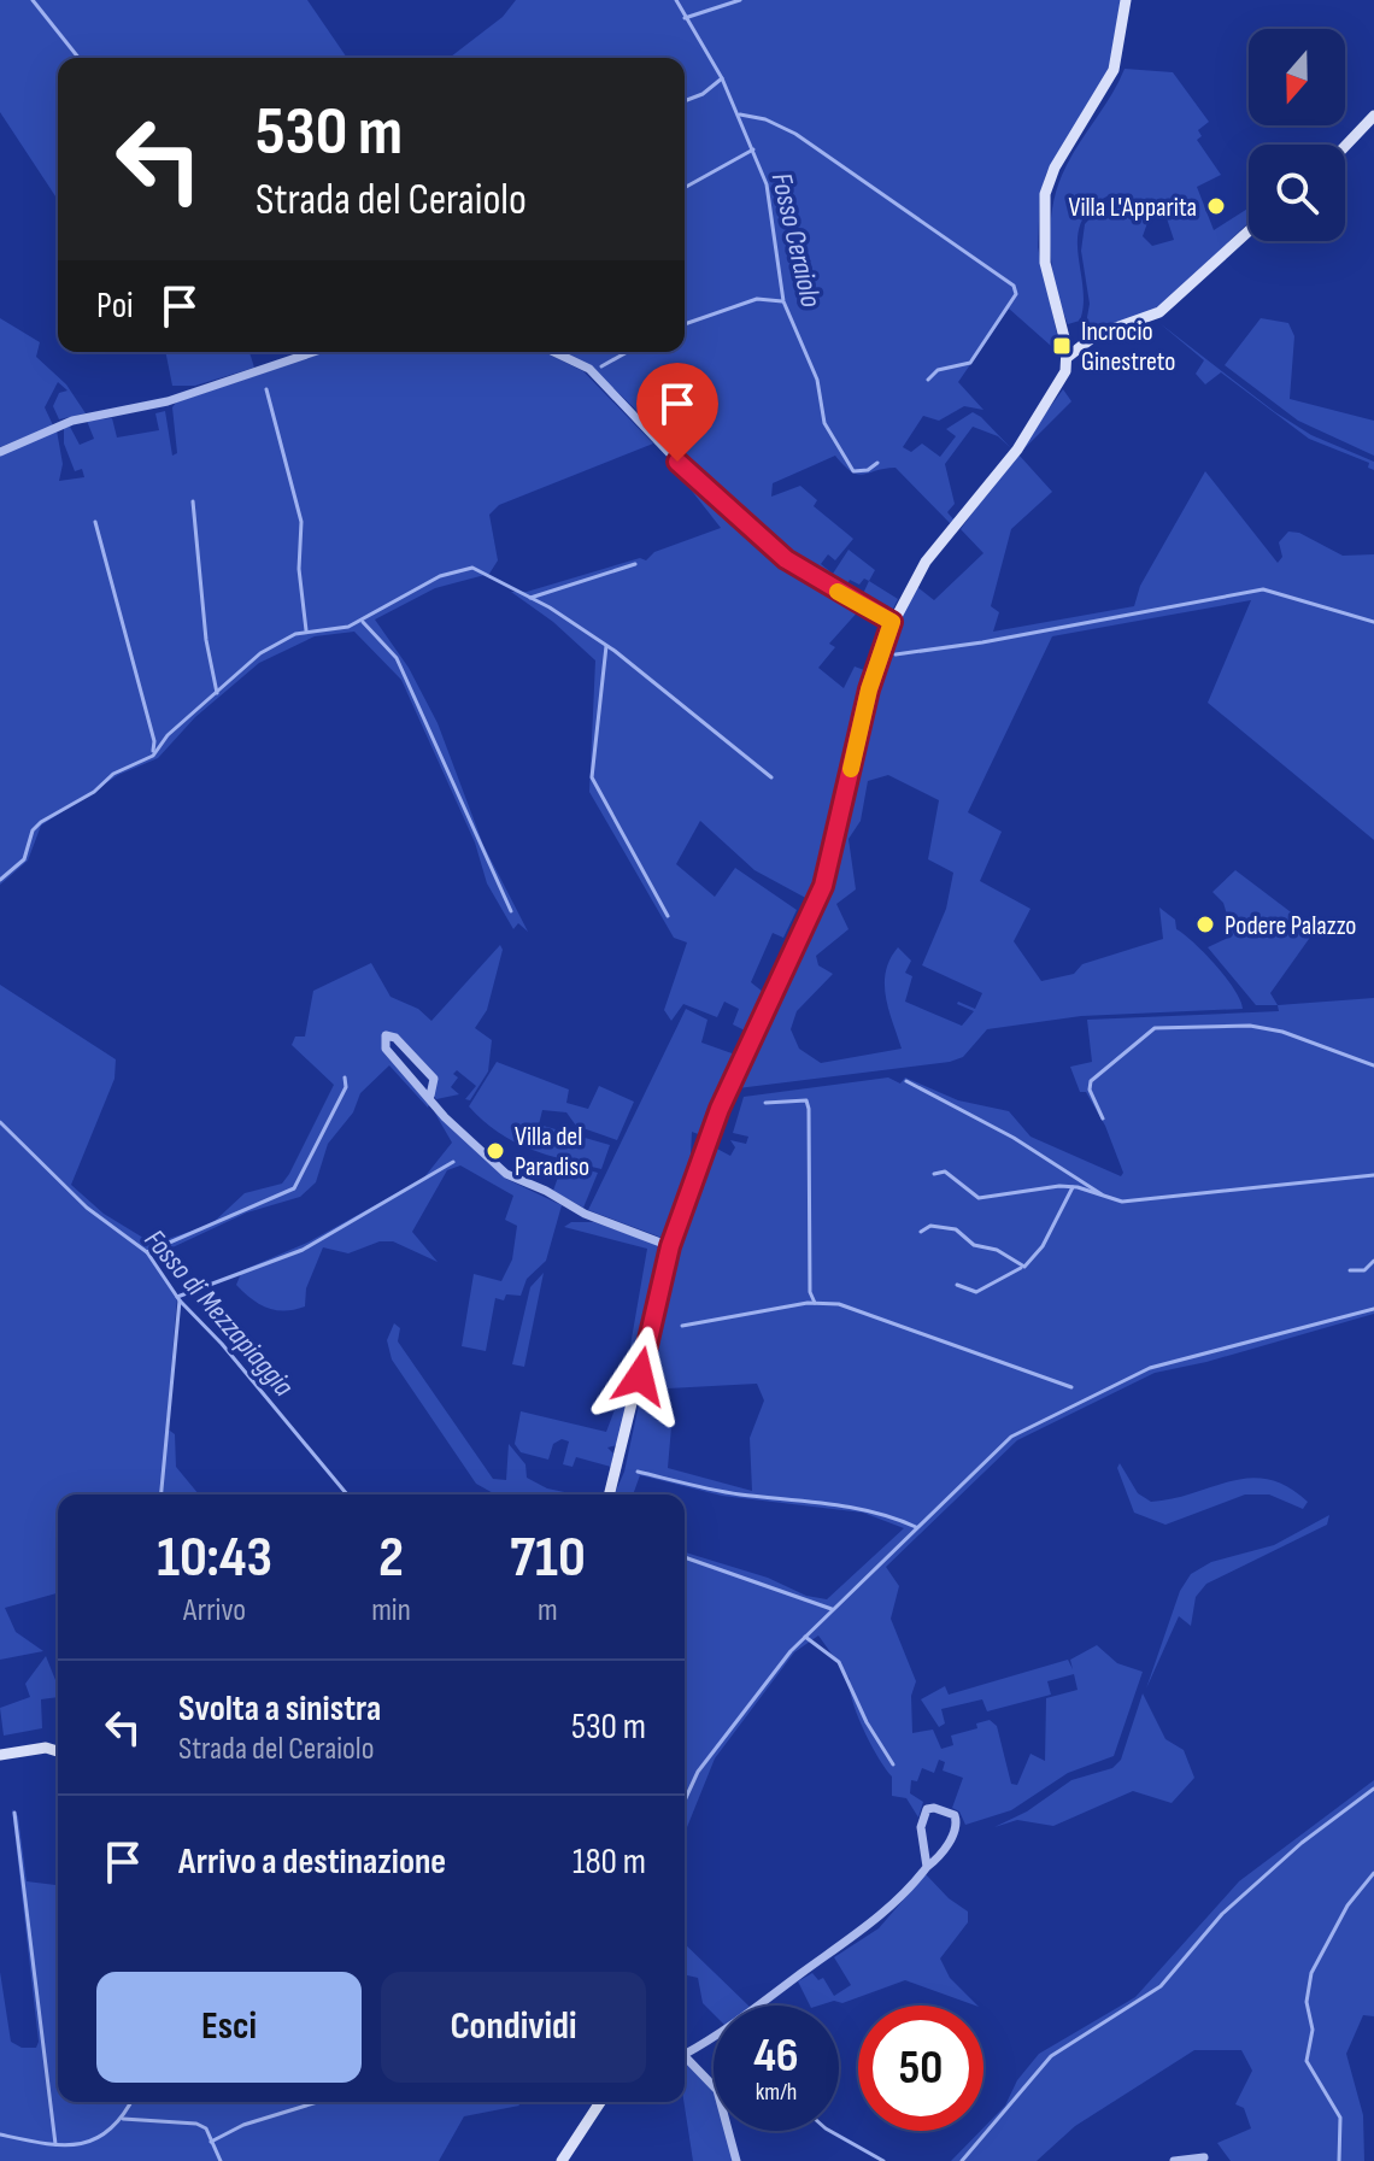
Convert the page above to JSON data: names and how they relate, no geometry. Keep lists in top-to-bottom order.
{
  "water": ["Fosso Ceraiolo", "Fosso di Mezzapiaggia"],
  "places": {
    "other": ["Villa L'Apparita", "Podere Palazzo", "Villa del Paradiso"],
    "transit": ["Incrocio Ginestreto"]
  },
  "north": "bottom",
  "page": {
    "turn": ["530 m", "Strada del Ceraiolo"],
    "then": "Poi",
    "eta": [
      "10:43",
      "Arrivo",
      "2",
      "min",
      "710",
      "m"
    ],
    "list": [
      {
        "name": "Svolta a sinistra",
        "note": "Strada del Ceraiolo",
        "value": "530 m"
      },
      {
        "name": "Arrivo a destinazione",
        "value": "180 m"
      }
    ],
    "buttons": ["Esci", "Condividi"],
    "speed": "46 km/h",
    "limit": "50"
  }
}
